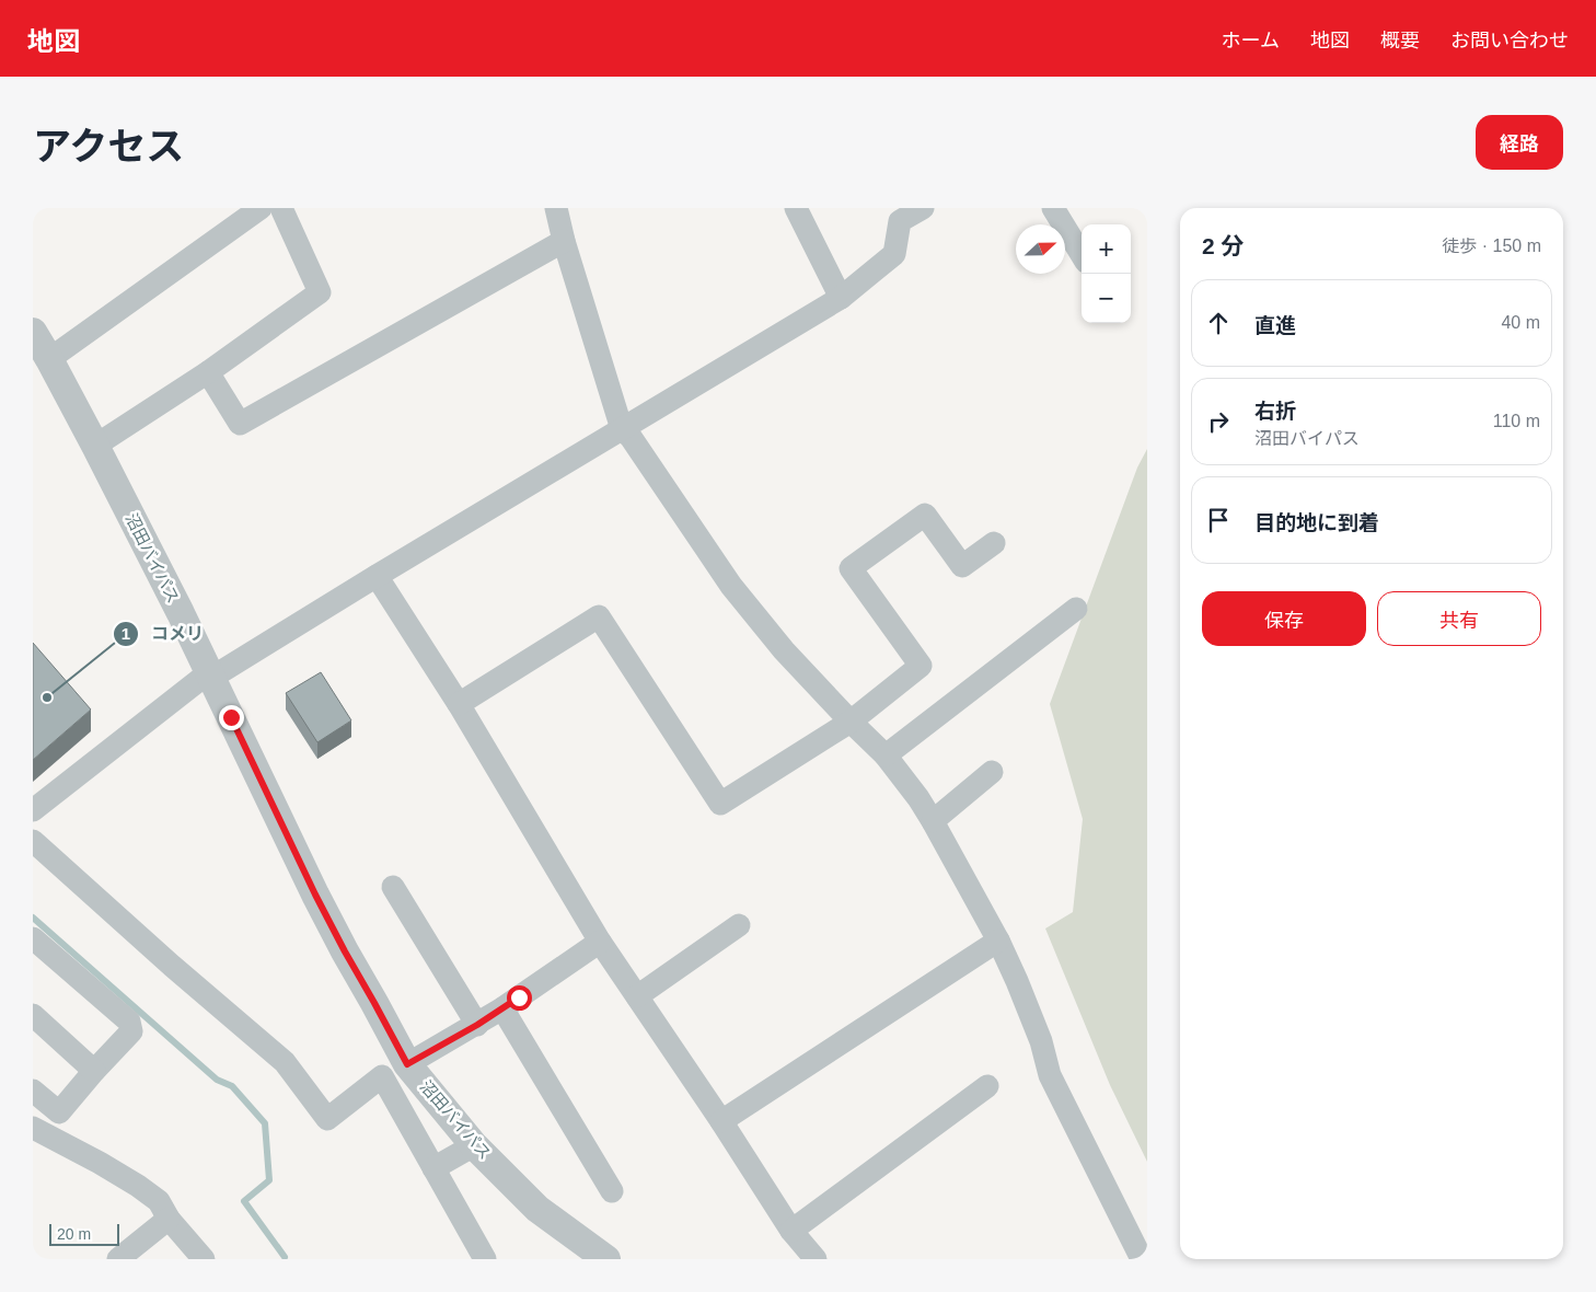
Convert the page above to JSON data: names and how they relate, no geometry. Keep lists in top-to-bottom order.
{
  "streets": {
    "street": ["沼田バイパス"]
  },
  "places": ["コメリ"],
  "scale_bar": "20 m",
  "north": "right",
  "page": {
    "header": "地図",
    "nav": [
      "ホーム",
      "地図",
      "概要",
      "お問い合わせ"
    ],
    "title": "アクセス",
    "buttons": [
      "経路",
      ["保存", "共有"]
    ],
    "heading": ["2 分", "徒歩 · 150 m"],
    "map_buttons": ["+", "−"],
    "list": [
      ["直進", "40 m"],
      ["右折", "沼田バイパス", "110 m"],
      "目的地に到着"
    ],
    "scale": "20 m"
  }
}
